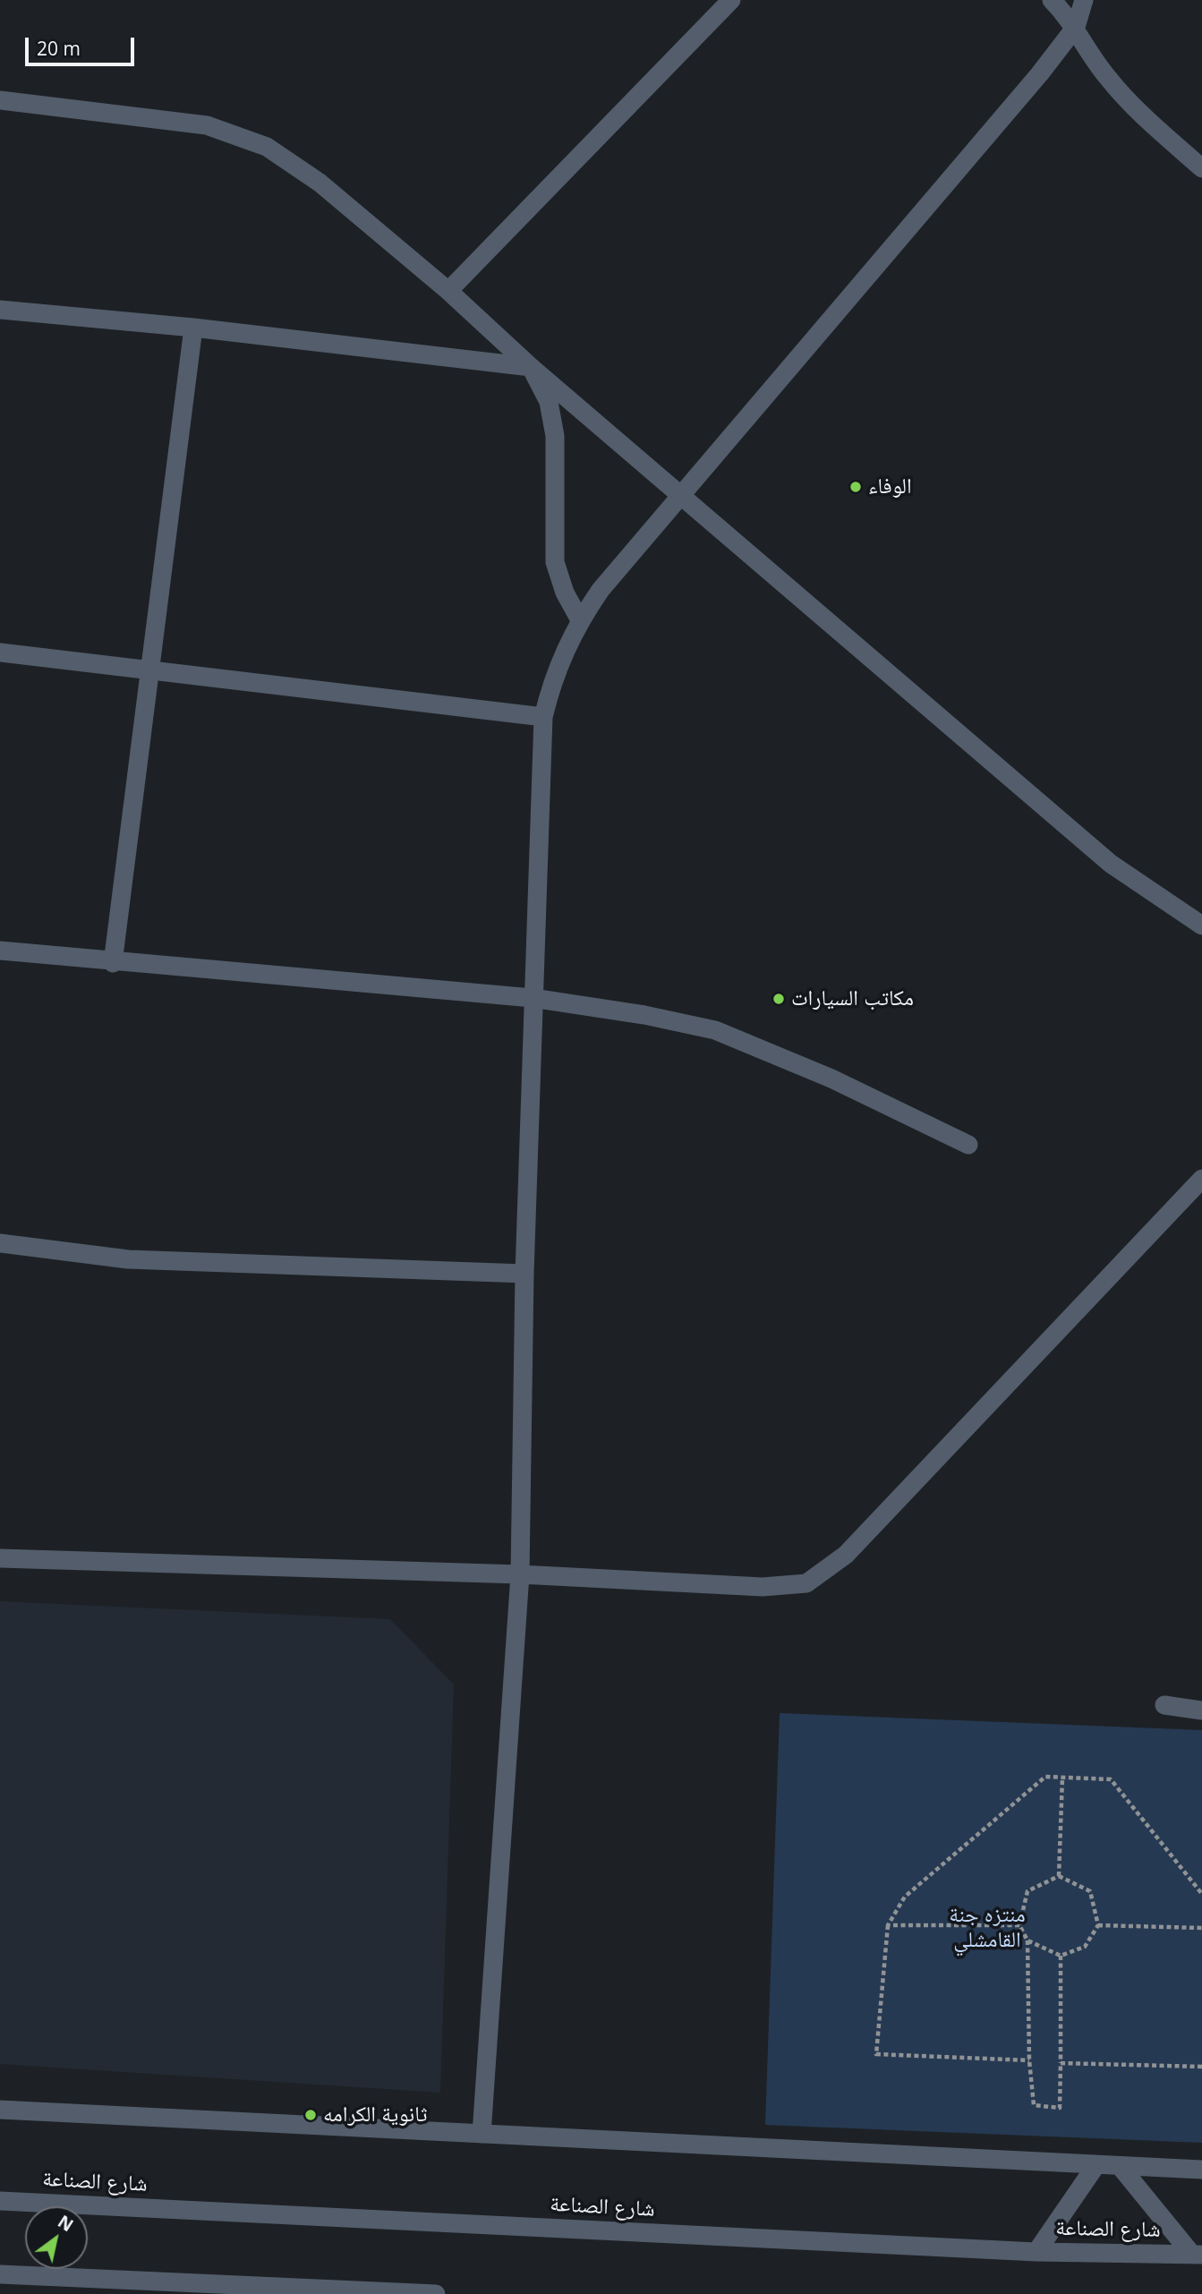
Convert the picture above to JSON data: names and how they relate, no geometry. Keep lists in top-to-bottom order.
{
  "streets": {
    "street": ["شارع الصناعة"]
  },
  "parks": ["منتزه جنة القامشلي"],
  "places": ["الوفاء", "مكاتب السيارات", "ثانوية الكرامه"],
  "scale_bar": "20 m",
  "north": "top right"
}
